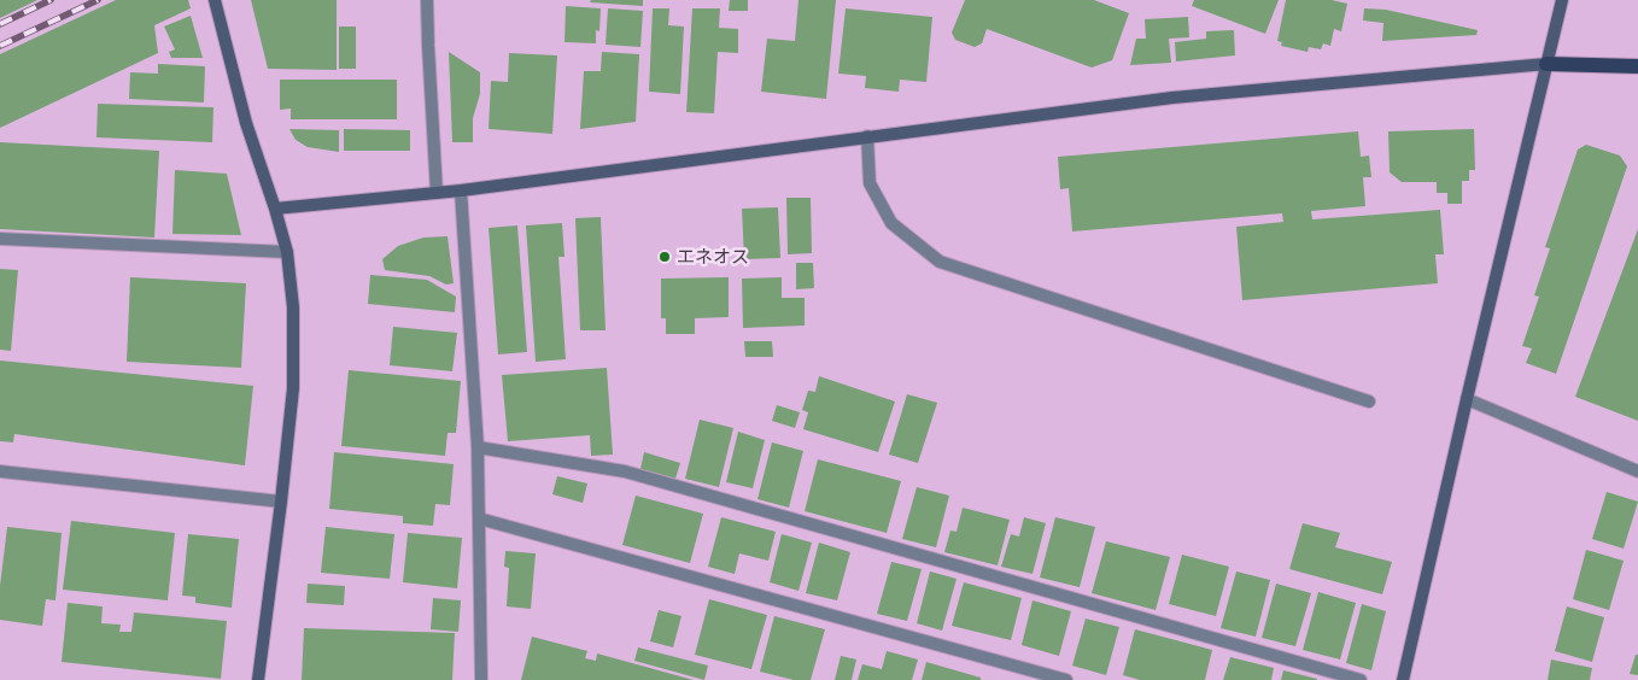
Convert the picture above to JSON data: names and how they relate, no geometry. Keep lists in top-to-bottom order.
{
  "places": ["エネオス"]
}
